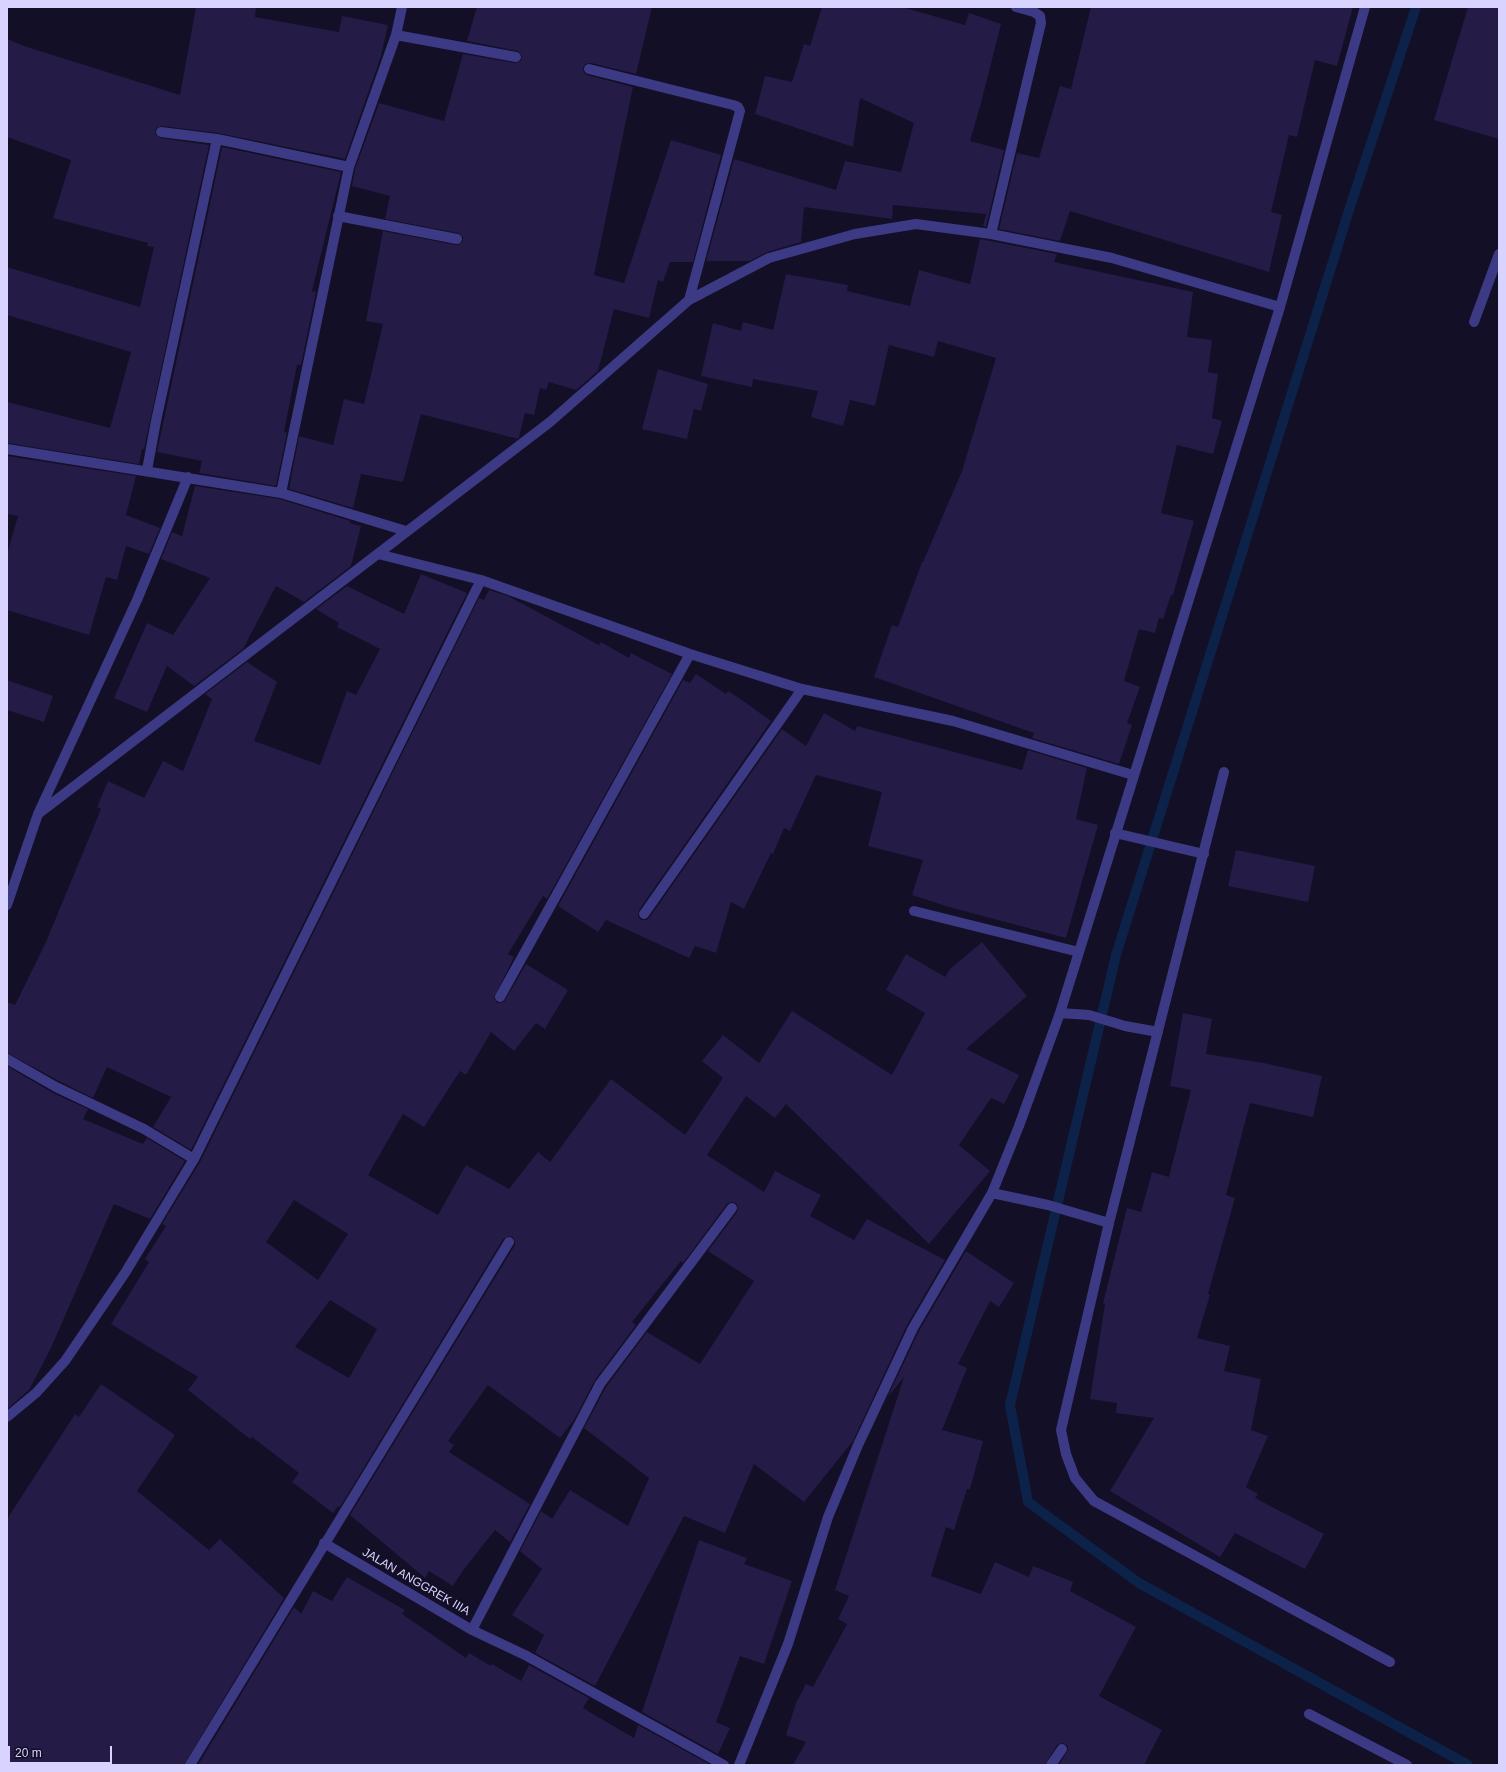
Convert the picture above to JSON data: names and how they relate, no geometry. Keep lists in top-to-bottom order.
{
  "streets": {
    "street": ["JALAN ANGGREK IIIA"]
  },
  "scale_bar": "20 m"
}
